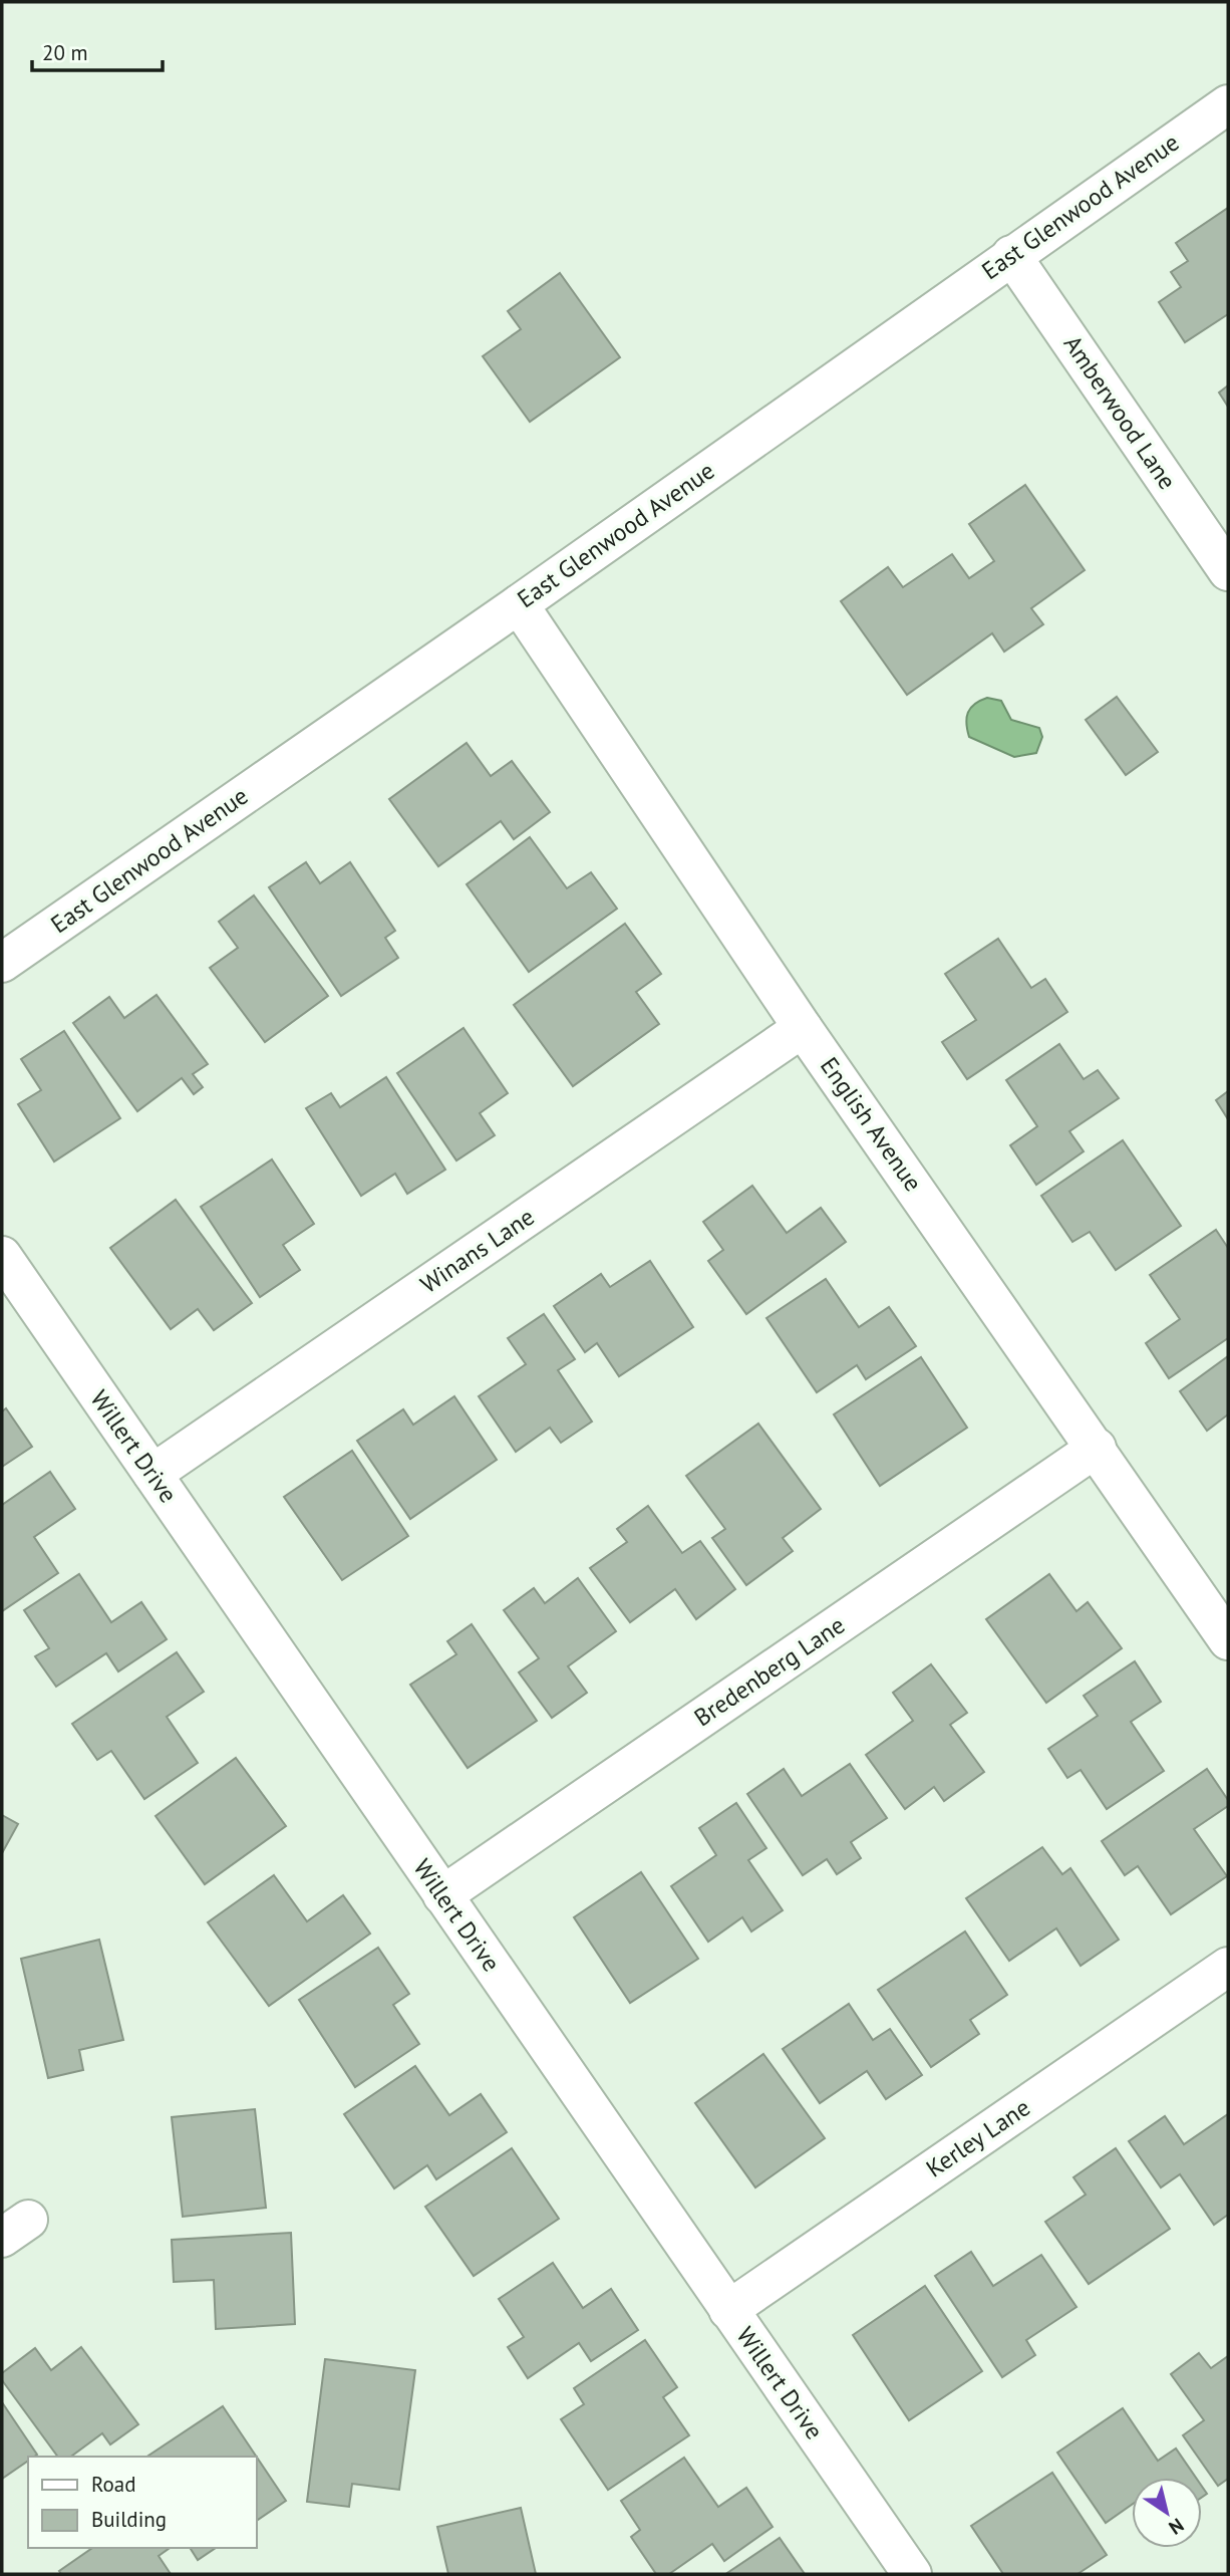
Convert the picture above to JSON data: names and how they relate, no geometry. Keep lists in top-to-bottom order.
{
  "streets": {
    "street": [
      "East Glenwood Avenue",
      "Amberwood Lane",
      "English Avenue",
      "Winans Lane",
      "Willert Drive",
      "Bredenberg Lane",
      "Kerley Lane"
    ]
  },
  "crossings": [
    ["East Glenwood Avenue", "Amberwood Lane"],
    ["East Glenwood Avenue", "English Avenue"],
    ["English Avenue", "Winans Lane"],
    ["English Avenue", "Bredenberg Lane"],
    ["Winans Lane", "Willert Drive"],
    ["Willert Drive", "Bredenberg Lane"],
    ["Willert Drive", "Kerley Lane"]
  ],
  "legend": ["Road", "Building"],
  "scale_bar": "20 m",
  "north": "bottom right"
}
